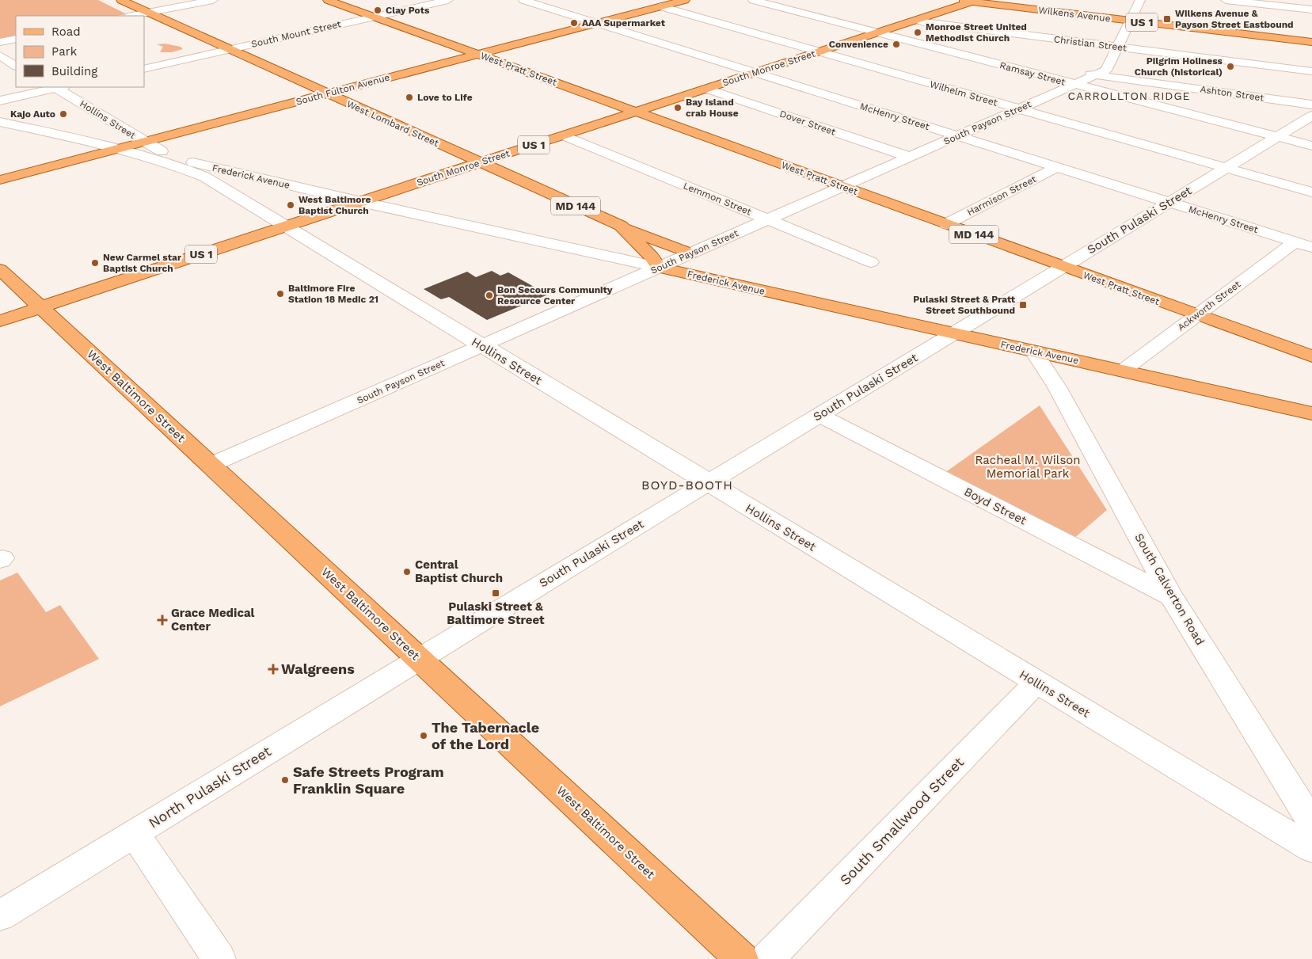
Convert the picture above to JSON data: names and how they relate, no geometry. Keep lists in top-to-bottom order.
{
  "streets": {
    "main road": [
      "Wilkens Avenue",
      "US 1",
      "South Monroe Street",
      "West Pratt Street",
      "South Fulton Avenue",
      "West Lombard Street",
      "Frederick Avenue",
      "MD 144",
      "West Baltimore Street"
    ],
    "street": [
      "South Mount Street",
      "Christian Street",
      "Ramsay Street",
      "Wilhelm Street",
      "Ashton Street",
      "McHenry Street",
      "Hollins Street",
      "Dover Street",
      "South Payson Street",
      "Harmison Street",
      "Lemmon Street",
      "South Pulaski Street",
      "Ackworth Street",
      "Boyd Street",
      "South Calverton Road",
      "North Pulaski Street",
      "South Smallwood Street"
    ]
  },
  "crossings": [
    ["Wilkens Avenue", "South Monroe Street"],
    ["Wilkens Avenue", "South Payson Street"],
    ["US 1", "South Monroe Street"],
    ["US 1", "West Baltimore Street"],
    ["South Mount Street", "West Pratt Street"],
    ["South Mount Street", "West Lombard Street"],
    ["Christian Street", "South Monroe Street"],
    ["Christian Street", "South Payson Street"],
    ["South Monroe Street", "West Pratt Street"],
    ["South Monroe Street", "Ramsay Street"],
    ["South Monroe Street", "Wilhelm Street"],
    ["South Monroe Street", "McHenry Street"],
    ["South Monroe Street", "Hollins Street"],
    ["South Monroe Street", "Dover Street"],
    ["South Monroe Street", "West Lombard Street"],
    ["South Monroe Street", "Frederick Avenue"],
    ["South Monroe Street", "Lemmon Street"],
    ["South Monroe Street", "West Baltimore Street"],
    ["West Pratt Street", "South Fulton Avenue"],
    ["West Pratt Street", "South Payson Street"],
    ["West Pratt Street", "Harmison Street"],
    ["West Pratt Street", "South Pulaski Street"],
    ["West Pratt Street", "Ackworth Street"],
    ["Ramsay Street", "Ashton Street"],
    ["Ramsay Street", "South Payson Street"],
    ["Ramsay Street", "South Pulaski Street"],
    ["South Fulton Avenue", "Wilhelm Street"],
    ["South Fulton Avenue", "McHenry Street"],
    ["South Fulton Avenue", "Hollins Street"],
    ["South Fulton Avenue", "West Lombard Street"],
    ["South Fulton Avenue", "Frederick Avenue"],
    ["Wilhelm Street", "South Payson Street"],
    ["Wilhelm Street", "South Pulaski Street"],
    ["Ashton Street", "South Payson Street"],
    ["McHenry Street", "South Payson Street"],
    ["McHenry Street", "Harmison Street"],
    ["McHenry Street", "South Pulaski Street"],
    ["McHenry Street", "Ackworth Street"],
    ["Hollins Street", "South Payson Street"],
    ["Hollins Street", "Frederick Avenue"],
    ["Hollins Street", "South Pulaski Street"],
    ["Hollins Street", "South Smallwood Street"],
    ["Dover Street", "South Payson Street"],
    ["South Payson Street", "West Lombard Street"],
    ["South Payson Street", "Frederick Avenue"],
    ["South Payson Street", "Lemmon Street"],
    ["South Payson Street", "West Baltimore Street"],
    ["West Lombard Street", "Frederick Avenue"],
    ["Frederick Avenue", "South Pulaski Street"],
    ["Frederick Avenue", "Ackworth Street"],
    ["Frederick Avenue", "South Calverton Road"],
    ["South Pulaski Street", "West Baltimore Street"],
    ["South Pulaski Street", "Boyd Street"],
    ["South Pulaski Street", "North Pulaski Street"],
    ["West Baltimore Street", "North Pulaski Street"],
    ["Boyd Street", "South Calverton Road"]
  ],
  "districts": ["CARROLLTON RIDGE", "BOYD-BOOTH"],
  "parks": ["Racheal M. Wilson Memorial Park"],
  "places": {
    "other": [
      "Clay Pots",
      "AAA Supermarket",
      "Monroe Street United Methodist Church",
      "Convenience",
      "Pilgrim Holiness Church (historical)",
      "Love to Life",
      "Bay Island crab House",
      "Kajo Auto",
      "West Baltimore Baptist Church",
      "New Carmel star Baptist Church",
      "Baltimore Fire Station 18 Medic 21",
      "Bon Secours Community Resource Center",
      "Central Baptist Church",
      "The Tabernacle of the Lord",
      "Safe Streets Program Franklin Square"
    ],
    "transit": ["Wilkens Avenue & Payson Street Eastbound", "Pulaski Street & Pratt Street Southbound", "Pulaski Street & Baltimore Street"],
    "health": ["Grace Medical Center", "Walgreens"]
  },
  "legend": ["Road", "Park", "Building"]
}
